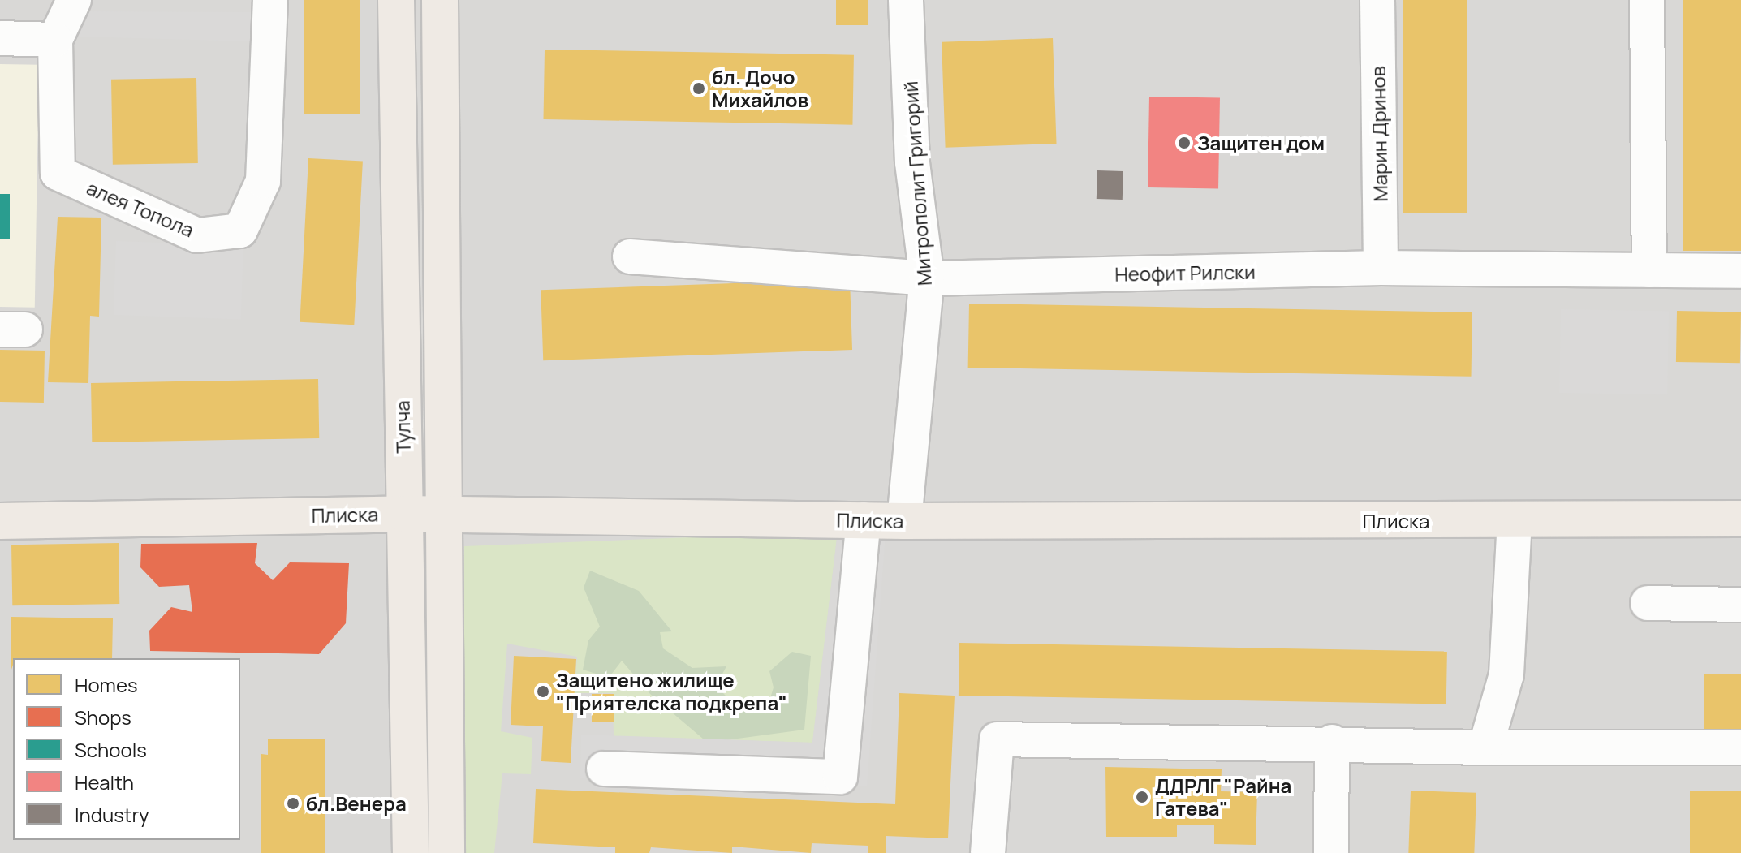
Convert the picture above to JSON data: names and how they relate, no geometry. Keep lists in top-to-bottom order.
{
  "streets": {
    "main road": ["Тулча", "Плиска"],
    "street": [
      "Марин Дринов",
      "Митрополит Григорий",
      "алея Топола",
      "Неофит Рилски"
    ]
  },
  "crossings": [
    ["Марин Дринов", "Неофит Рилски"],
    ["Митрополит Григорий", "Неофит Рилски"],
    ["Митрополит Григорий", "Плиска"],
    ["Тулча", "Плиска"]
  ],
  "places": [
    "бл. Дочо Михайлов",
    "Защитен дом",
    "Защитено жилище \"Приятелска подкрепа\"",
    "ДДРЛГ \"Райна Гатева\"",
    "бл.Венера"
  ],
  "legend": [
    "Homes",
    "Shops",
    "Schools",
    "Health",
    "Industry"
  ]
}
